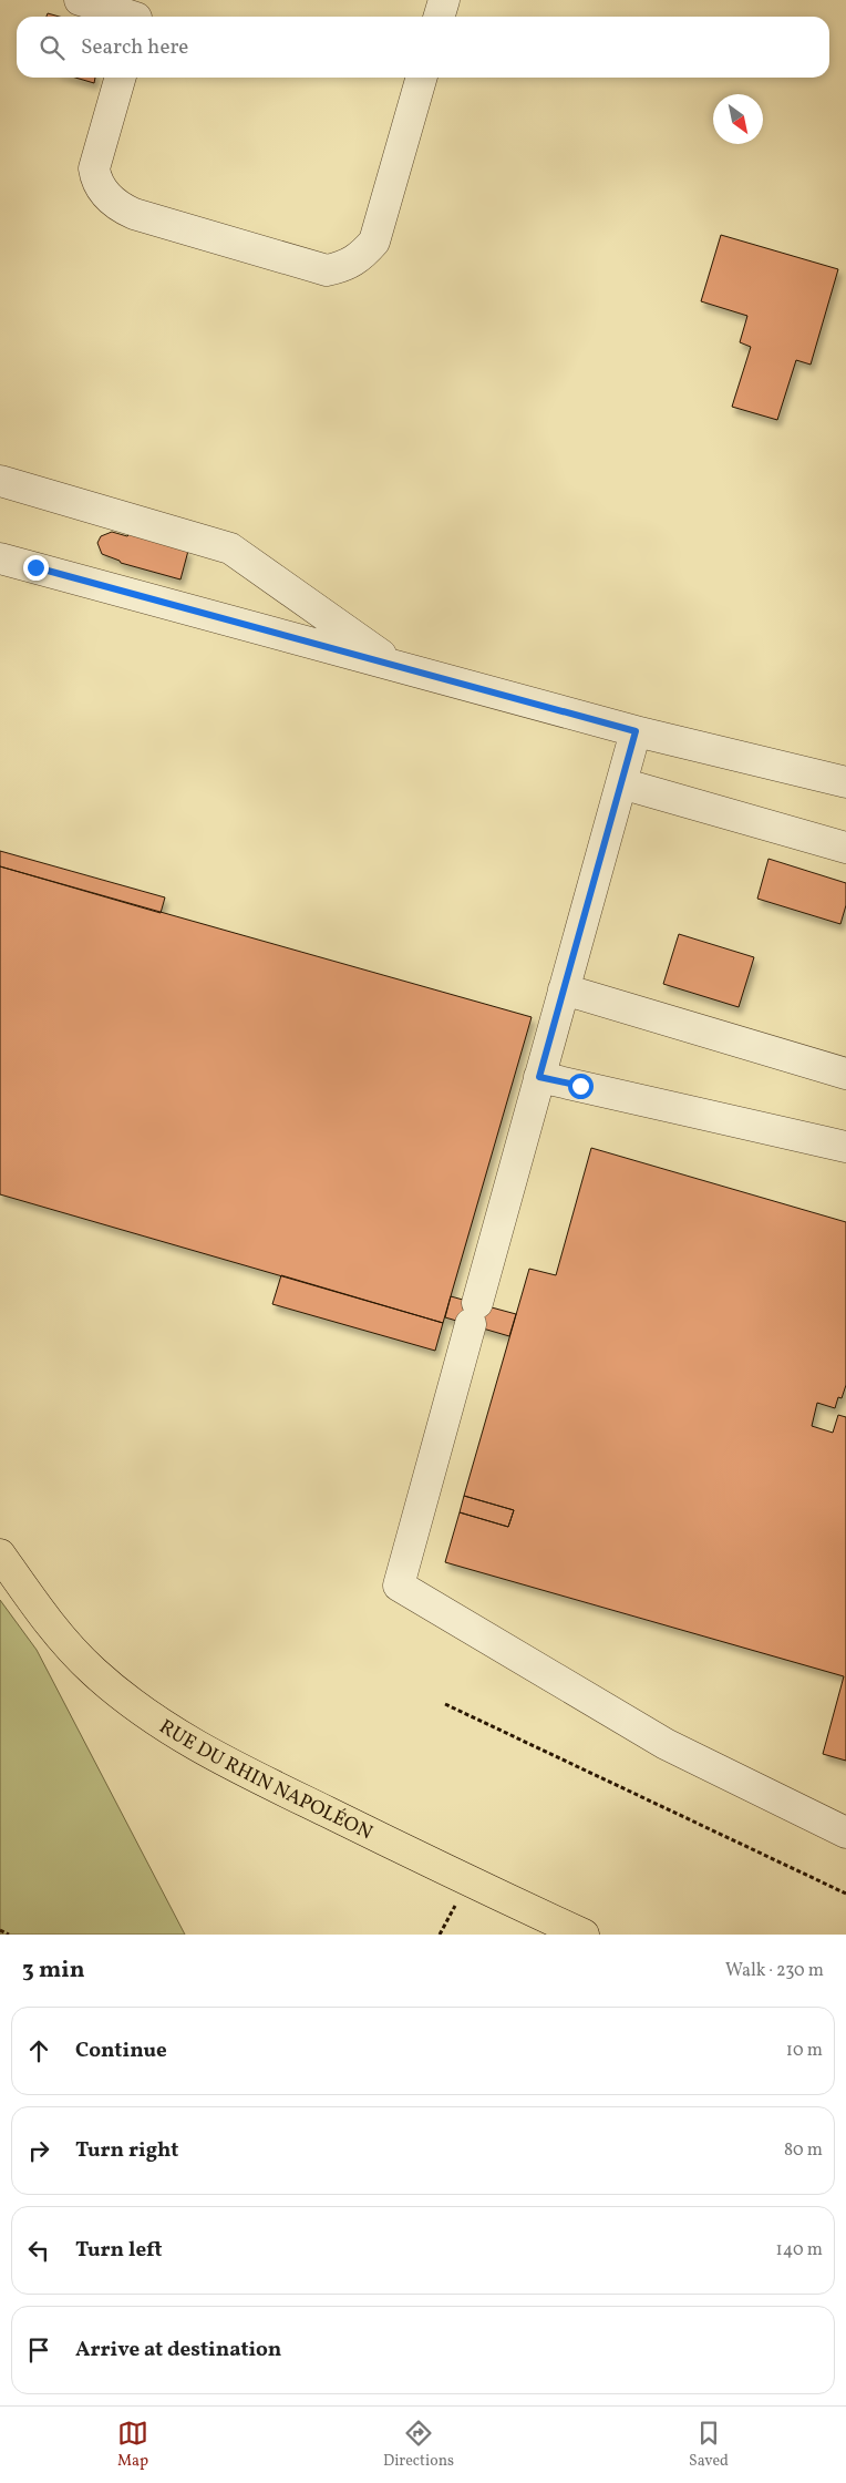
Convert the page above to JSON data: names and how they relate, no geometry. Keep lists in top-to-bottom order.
{
  "streets": {
    "main road": ["RUE DU RHIN NAPOLÉON"]
  },
  "north": "bottom right",
  "page": {
    "search": "Search here",
    "heading": ["3 min", "Walk · 230 m"],
    "list": [
      ["Continue", "10 m"],
      ["Turn right", "80 m"],
      ["Turn left", "140 m"],
      "Arrive at destination"
    ],
    "nav": ["Map", "Directions", "Saved"]
  }
}
